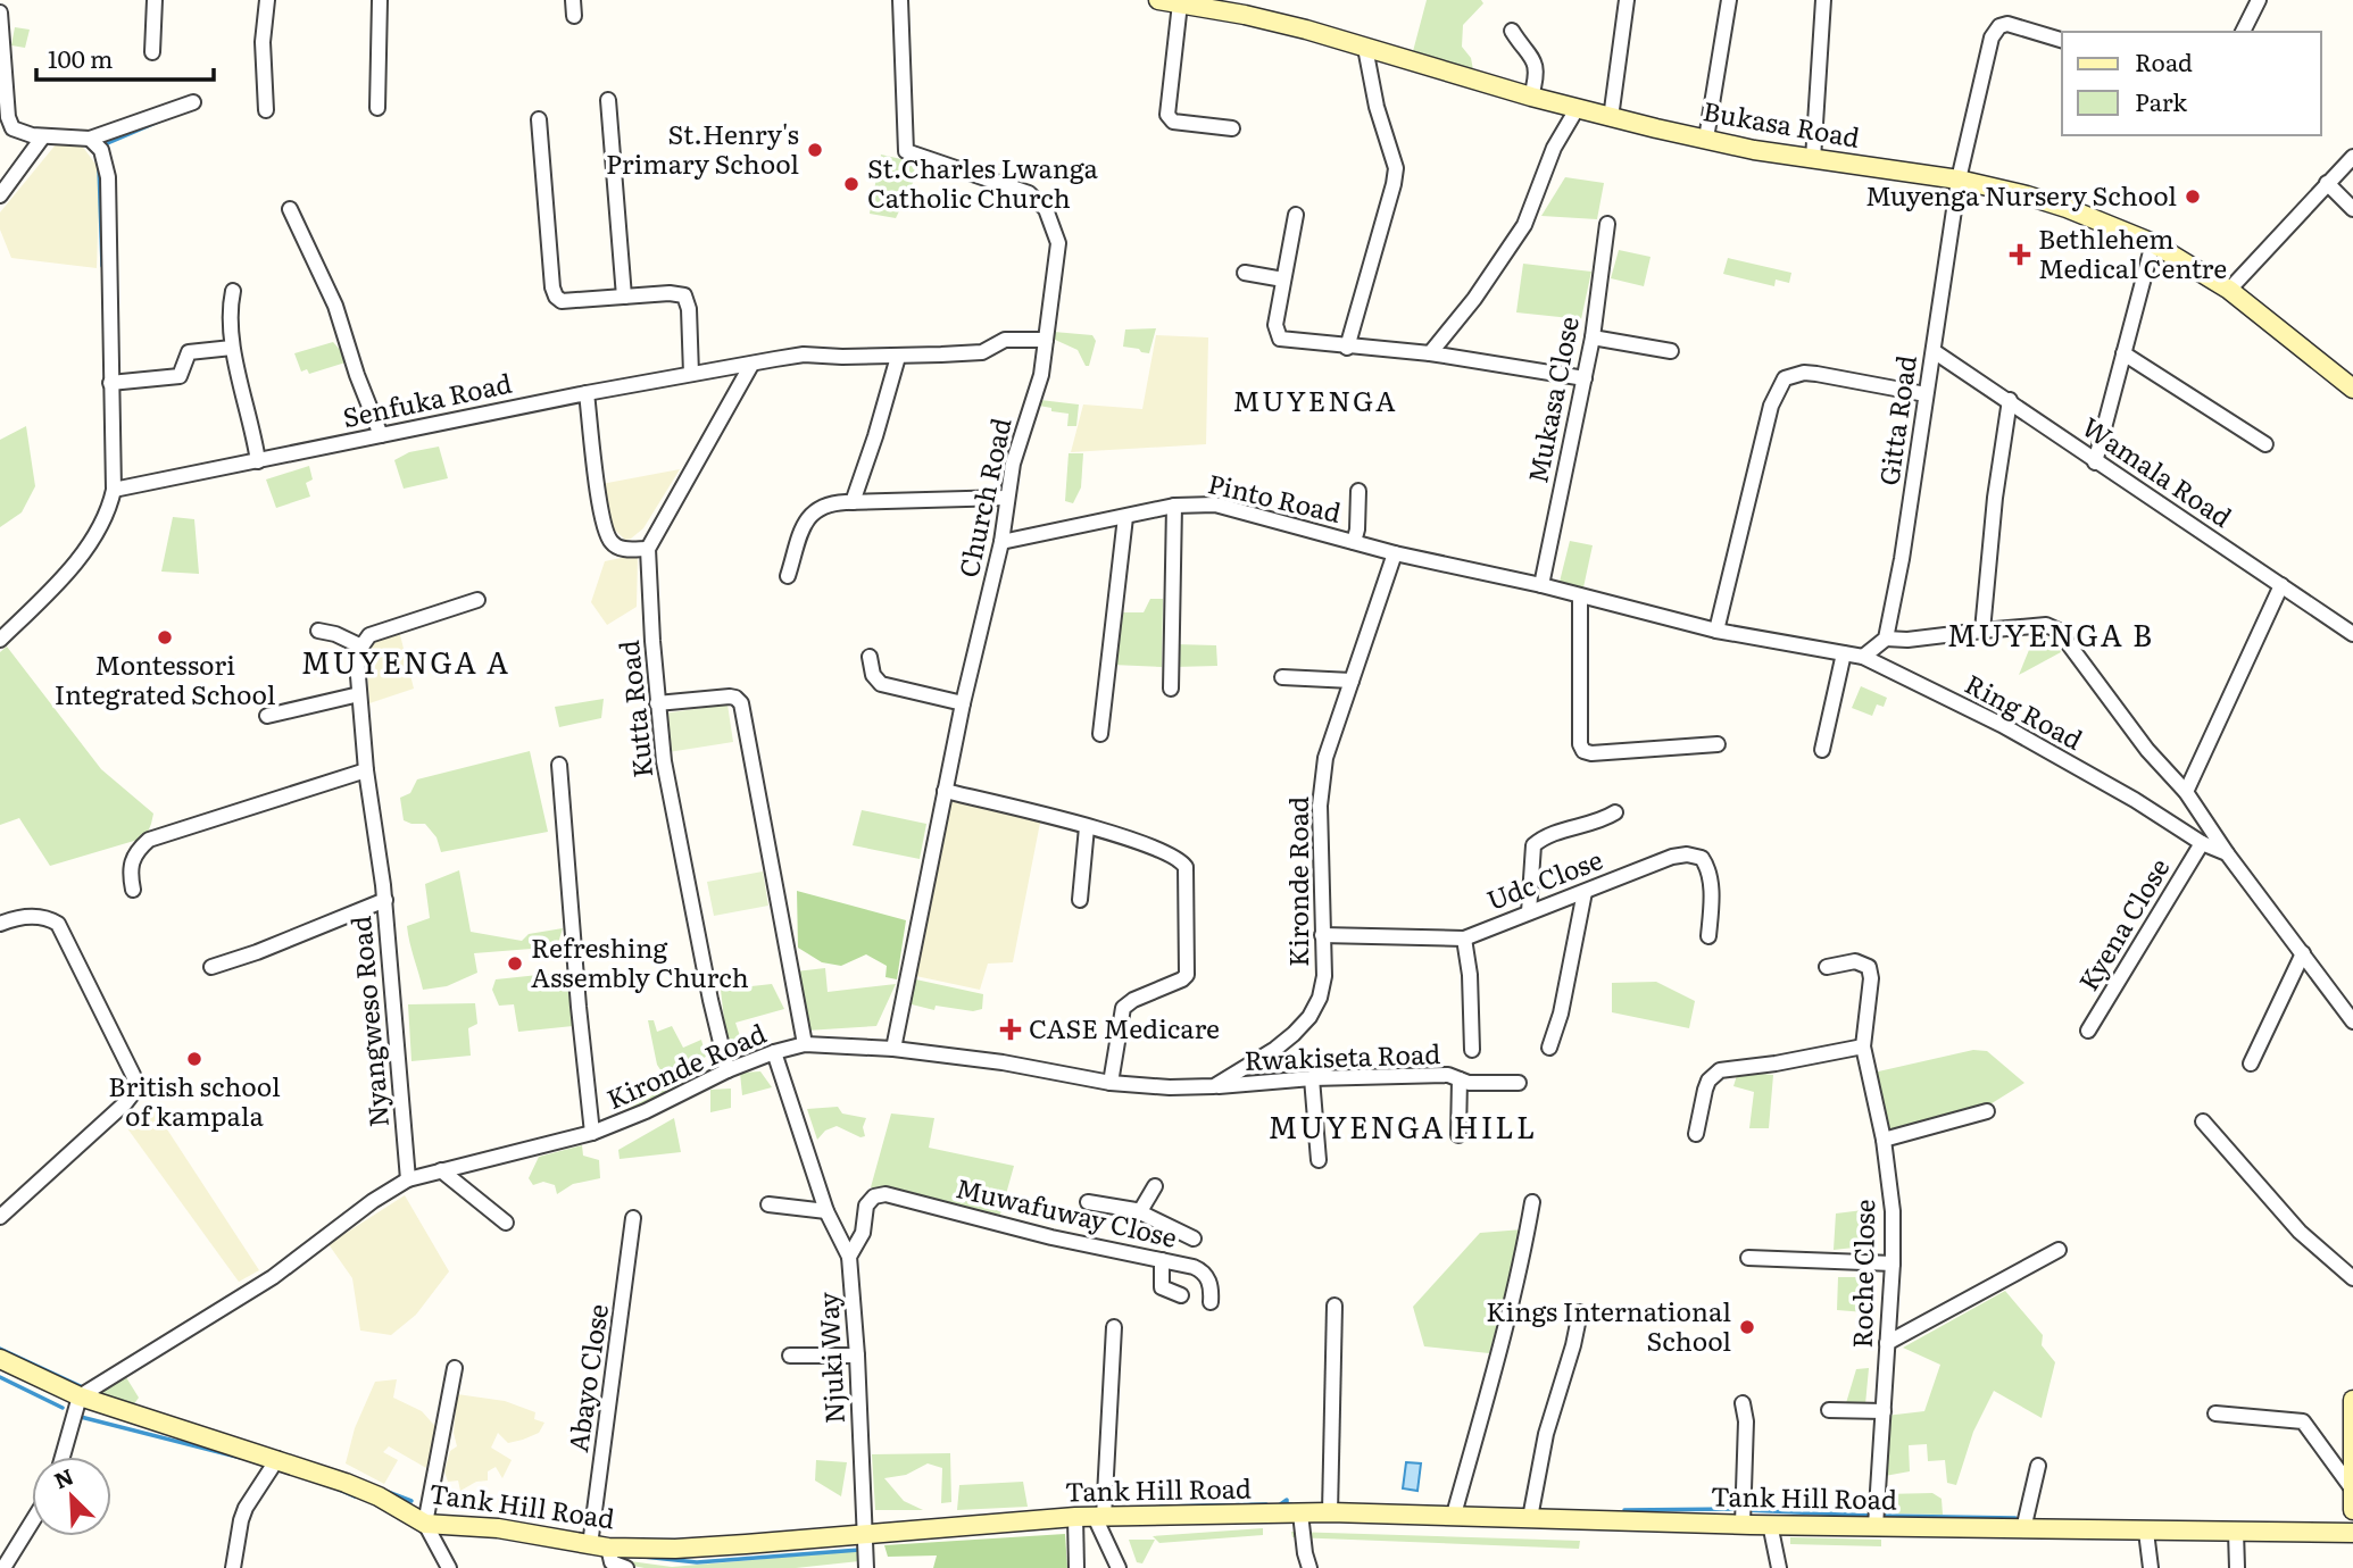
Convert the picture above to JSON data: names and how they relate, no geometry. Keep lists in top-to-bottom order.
{
  "streets": {
    "street": [
      "Bukasa Road",
      "Mukasa Close",
      "Senfuka Road",
      "Gitta Road",
      "Wamala Road",
      "Church Road",
      "Pinto Road",
      "Kutta Road",
      "Ring Road",
      "Udc Close",
      "Kironde Road",
      "Kyena Close",
      "Nyangweso Road",
      "Rwakiseta Road",
      "Muwafuway Close",
      "Roche Close",
      "Njuki Way",
      "Abayo Close",
      "Tank Hill Road"
    ]
  },
  "crossings": [
    ["Bukasa Road", "Gitta Road"],
    ["Mukasa Close", "Ring Road"],
    ["Senfuka Road", "Church Road"],
    ["Gitta Road", "Wamala Road"],
    ["Church Road", "Pinto Road"],
    ["Church Road", "Kironde Road"],
    ["Pinto Road", "Ring Road"],
    ["Pinto Road", "Kironde Road"],
    ["Kutta Road", "Kironde Road"],
    ["Ring Road", "Kironde Road"],
    ["Ring Road", "Kyena Close"],
    ["Udc Close", "Kironde Road"],
    ["Kironde Road", "Nyangweso Road"],
    ["Kironde Road", "Rwakiseta Road"],
    ["Kironde Road", "Tank Hill Road"],
    ["Muwafuway Close", "Njuki Way"],
    ["Roche Close", "Tank Hill Road"],
    ["Njuki Way", "Tank Hill Road"],
    ["Abayo Close", "Tank Hill Road"]
  ],
  "districts": [
    "MUYENGA",
    "MUYENGA B",
    "MUYENGA A",
    "MUYENGA HILL"
  ],
  "places": {
    "other": [
      "St.Henry's Primary School",
      "St.Charles Lwanga Catholic Church",
      "Muyenga Nursery School",
      "Montessori Integrated School",
      "Refreshing Assembly Church",
      "British school of kampala",
      "Kings International School"
    ],
    "health": ["Bethlehem Medical Centre", "CASE Medicare"]
  },
  "legend": ["Road", "Park"],
  "scale_bar": "100 m",
  "north": "top left"
}
